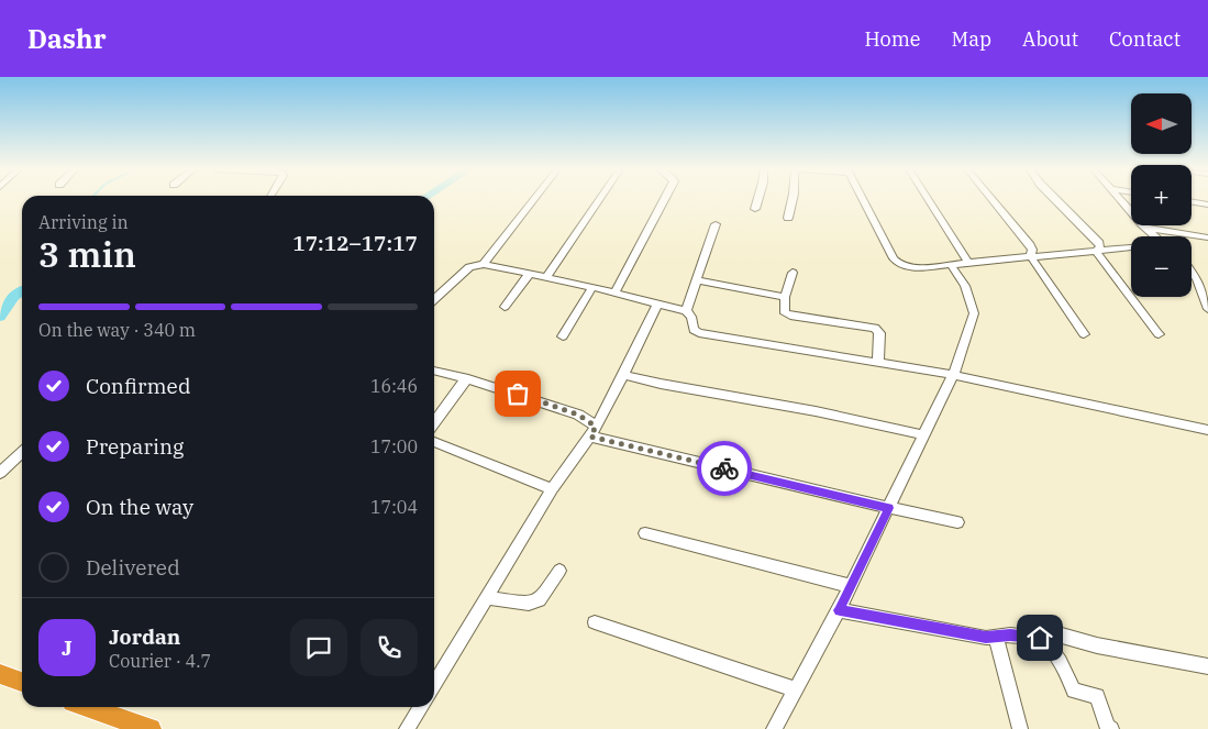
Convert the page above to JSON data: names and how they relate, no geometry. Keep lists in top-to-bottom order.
{
  "north": "left",
  "page": {
    "header": "Dashr",
    "nav": [
      "Home",
      "Map",
      "About",
      "Contact"
    ],
    "map_buttons": ["+", "−"],
    "heading": ["3 min", "Arriving in", "17:12–17:17"],
    "panel": ["Jordan", "Courier · 4.7"],
    "bar": "On the way · 340 m",
    "list": [
      ["Confirmed", "16:46"],
      ["Preparing", "17:00"],
      ["On the way", "17:04"],
      "Delivered"
    ],
    "round": "J"
  }
}
